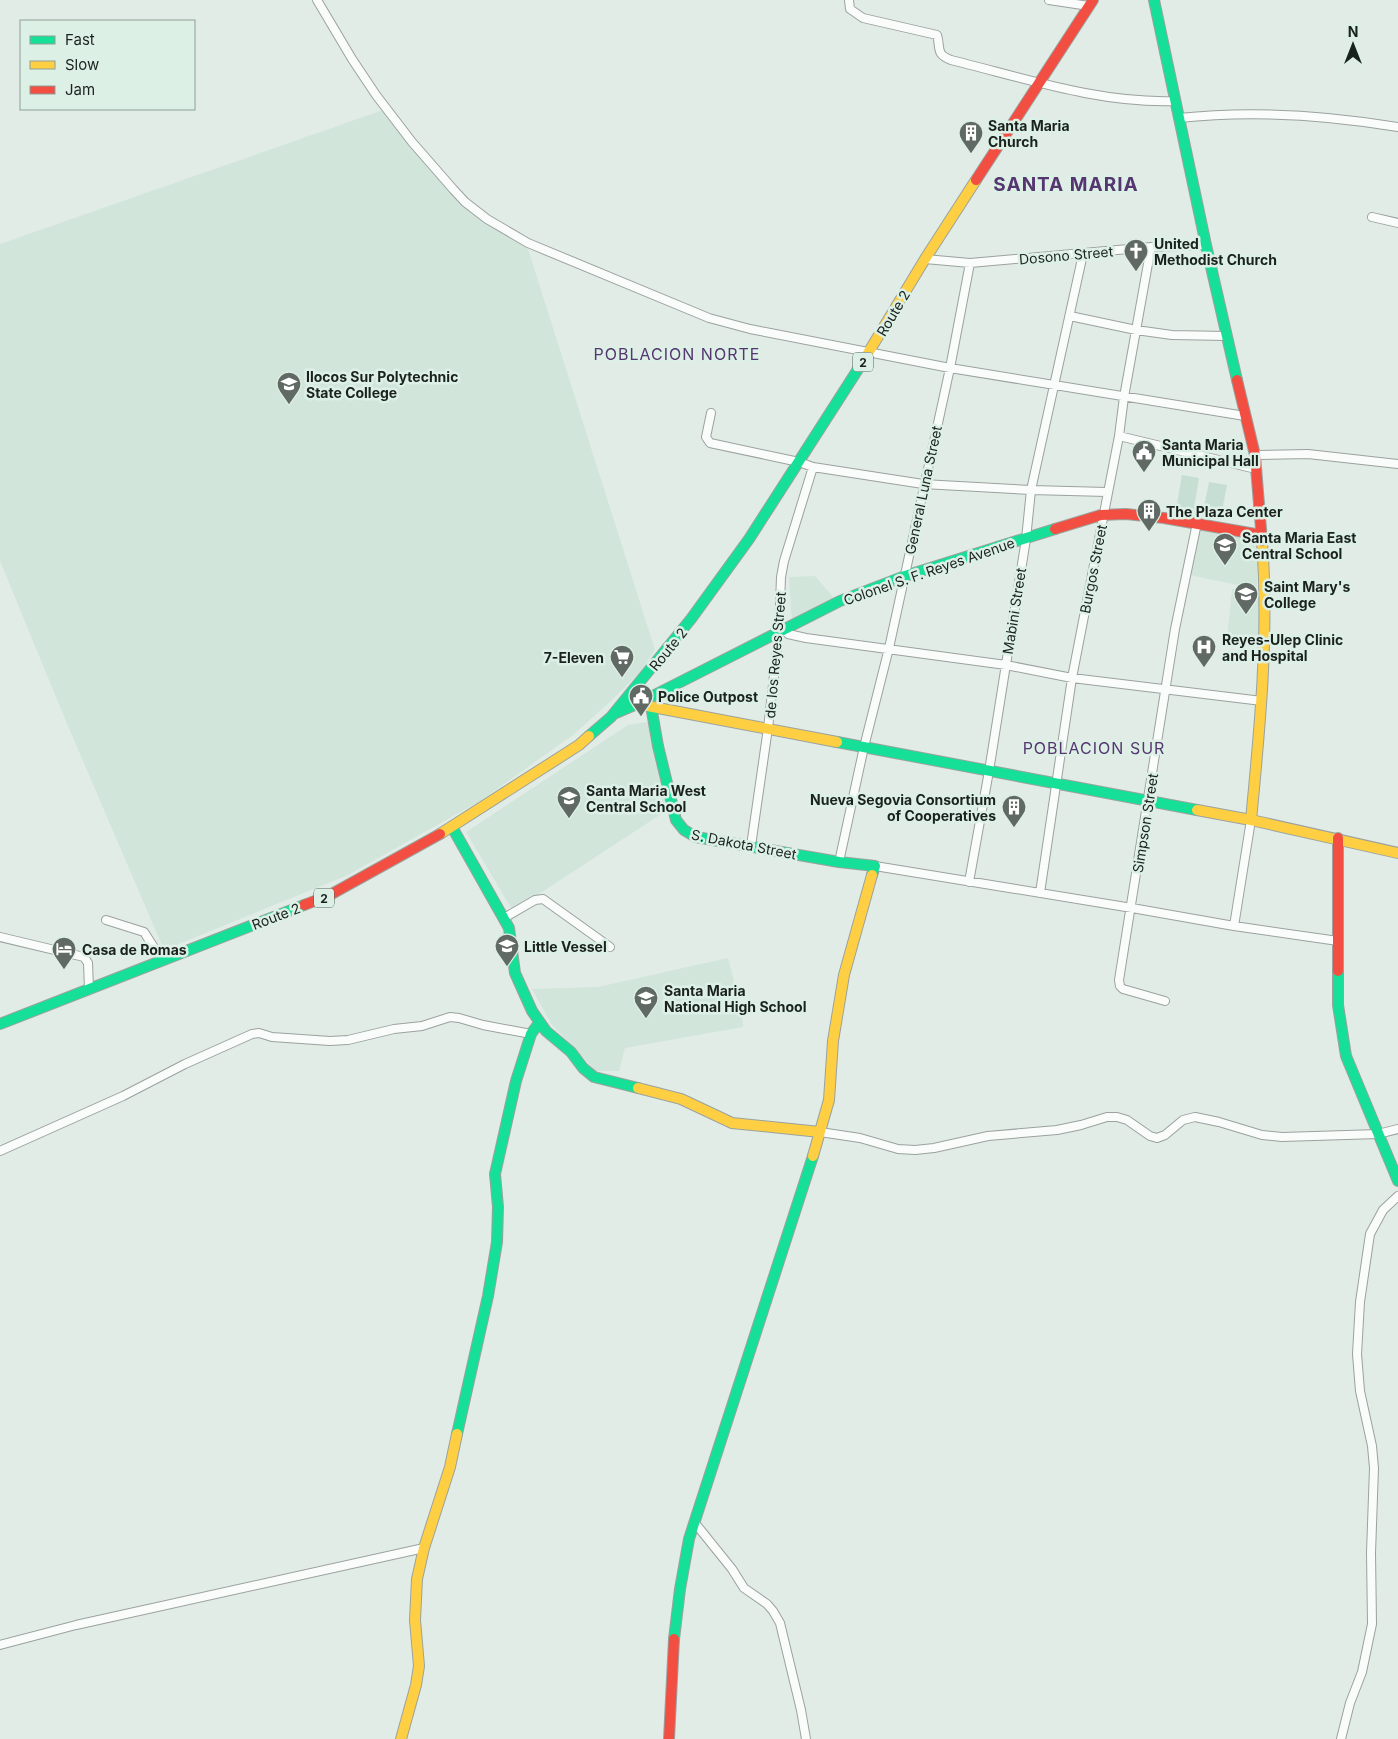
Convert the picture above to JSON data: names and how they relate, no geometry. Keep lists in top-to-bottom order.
{
  "streets": {
    "main road": [
      "Route 2",
      "2",
      "Colonel S. F. Reyes Avenue",
      "S. Dakota Street"
    ],
    "street": [
      "Dosono Street",
      "General Luna Street",
      "Burgos Street",
      "Mabini Street",
      "de los Reyes Street",
      "Simpson Street"
    ]
  },
  "crossings": [
    ["Dosono Street", "Route 2"],
    ["Dosono Street", "General Luna Street"],
    ["Dosono Street", "Burgos Street"],
    ["Dosono Street", "Mabini Street"],
    ["Route 2", "Colonel S. F. Reyes Avenue"],
    ["General Luna Street", "Colonel S. F. Reyes Avenue"],
    ["General Luna Street", "S. Dakota Street"],
    ["Burgos Street", "Colonel S. F. Reyes Avenue"],
    ["Colonel S. F. Reyes Avenue", "Mabini Street"],
    ["Colonel S. F. Reyes Avenue", "de los Reyes Street"],
    ["Colonel S. F. Reyes Avenue", "Simpson Street"],
    ["de los Reyes Street", "S. Dakota Street"]
  ],
  "districts": ["SANTA MARIA", "POBLACION NORTE", "POBLACION SUR"],
  "places": {
    "building": ["Santa Maria Church", "The Plaza Center", "Nueva Segovia Consortium of Cooperatives"],
    "church": ["United Methodist Church"],
    "school or university": [
      "Ilocos Sur Polytechnic State College",
      "Santa Maria East Central School",
      "Saint Mary's College",
      "Santa Maria West Central School",
      "Little Vessel",
      "Santa Maria National High School"
    ],
    "public building": ["Santa Maria Municipal Hall", "Police Outpost"],
    "hospital": ["Reyes-Ulep Clinic and Hospital"],
    "supermarket": ["7-Eleven"],
    "hotel": ["Casa de Romas"]
  },
  "legend": ["Fast", "Slow", "Jam"],
  "north": "top"
}
